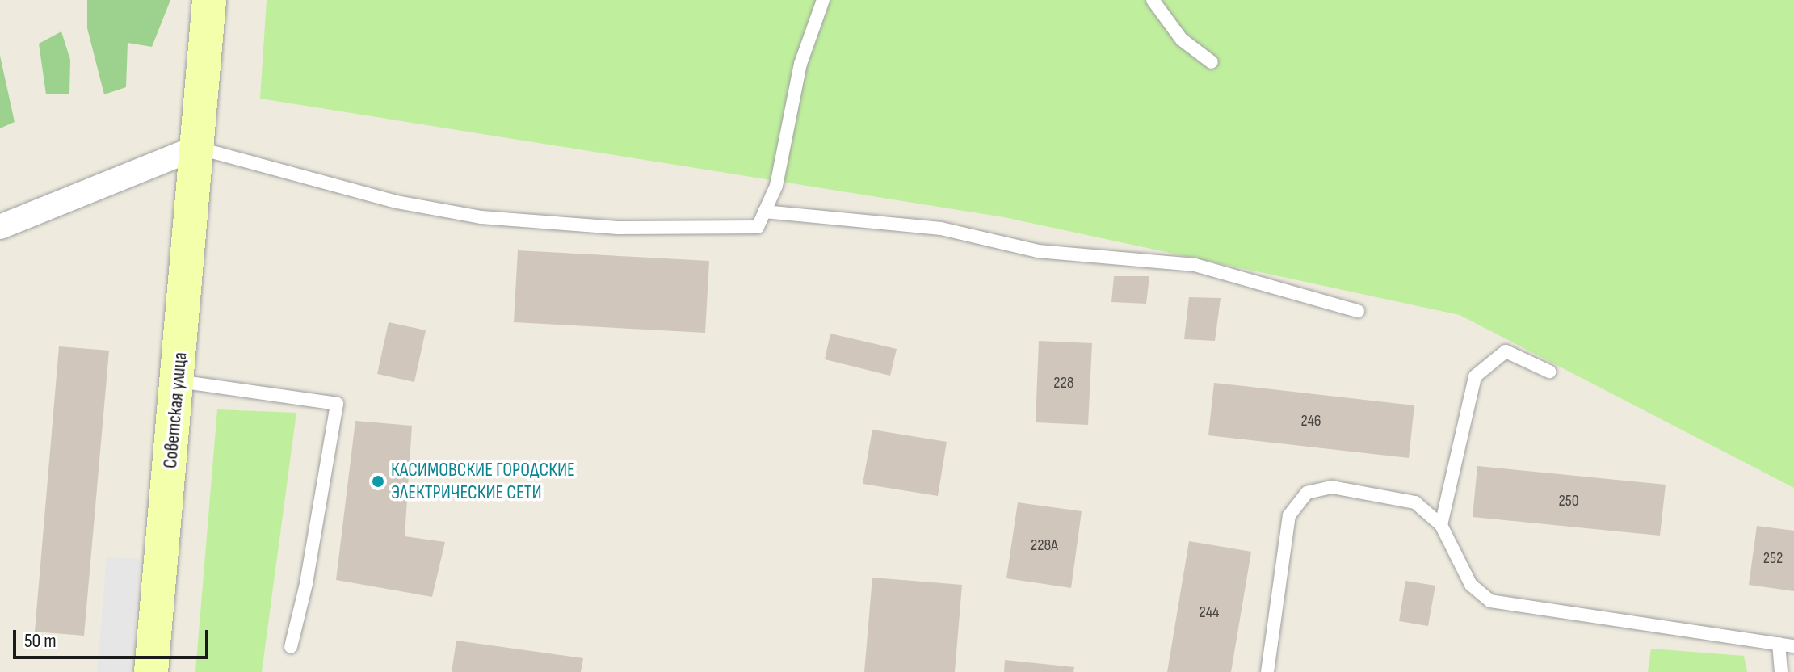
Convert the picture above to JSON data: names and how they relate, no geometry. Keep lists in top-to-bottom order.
{
  "streets": {
    "main road": ["Советская улица"]
  },
  "places": ["КАСИМОВСКИЕ ГОРОДСКИЕ ЭЛЕКТРИЧЕСКИЕ СЕТИ"],
  "house_numbers": [
    "228",
    "246",
    "250",
    "228А",
    "252",
    "244"
  ],
  "scale_bar": "50 m"
}
